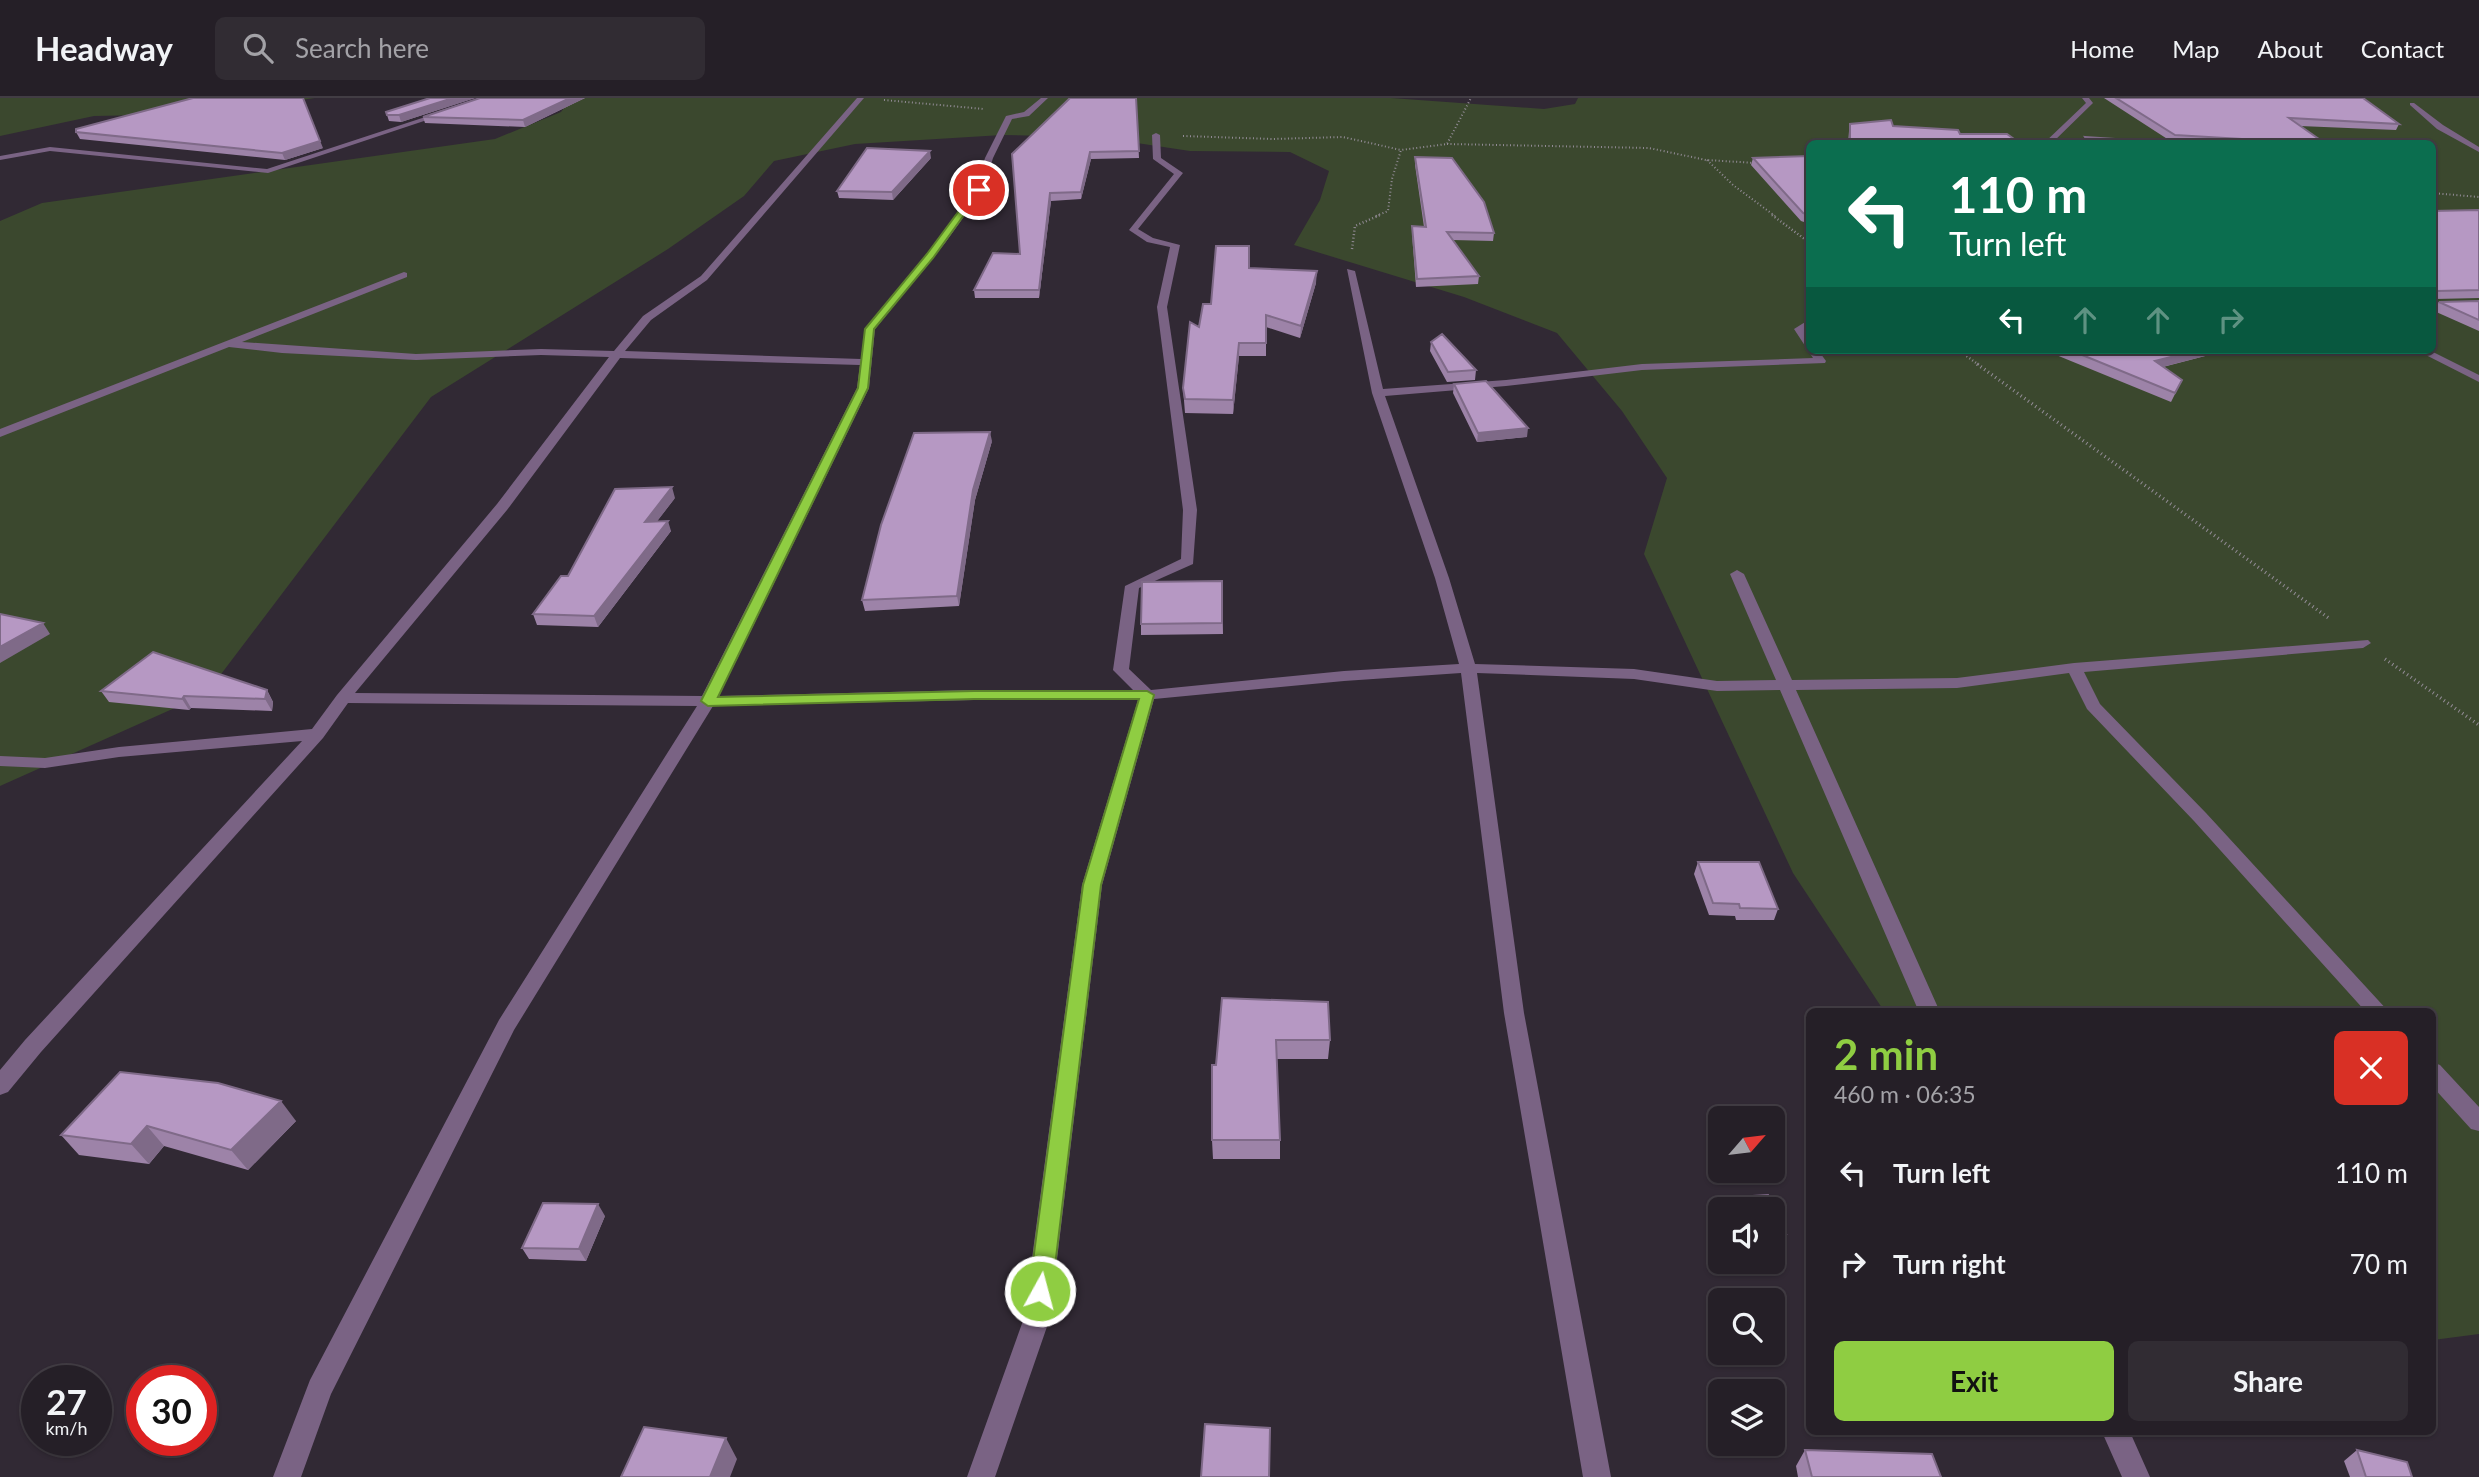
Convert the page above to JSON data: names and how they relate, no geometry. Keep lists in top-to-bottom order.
{
  "north": "top right",
  "page": {
    "header": "Headway",
    "search": "Search here",
    "nav": [
      "Home",
      "Map",
      "About",
      "Contact"
    ],
    "turn": ["110 m", "Turn left"],
    "heading": ["2 min", "460 m · 06:35"],
    "list": [
      {
        "name": "Turn left",
        "value": "110 m"
      },
      {
        "name": "Turn right",
        "value": "70 m"
      }
    ],
    "buttons": ["Exit", "Share"],
    "speed": "27 km/h",
    "limit": "30"
  }
}
